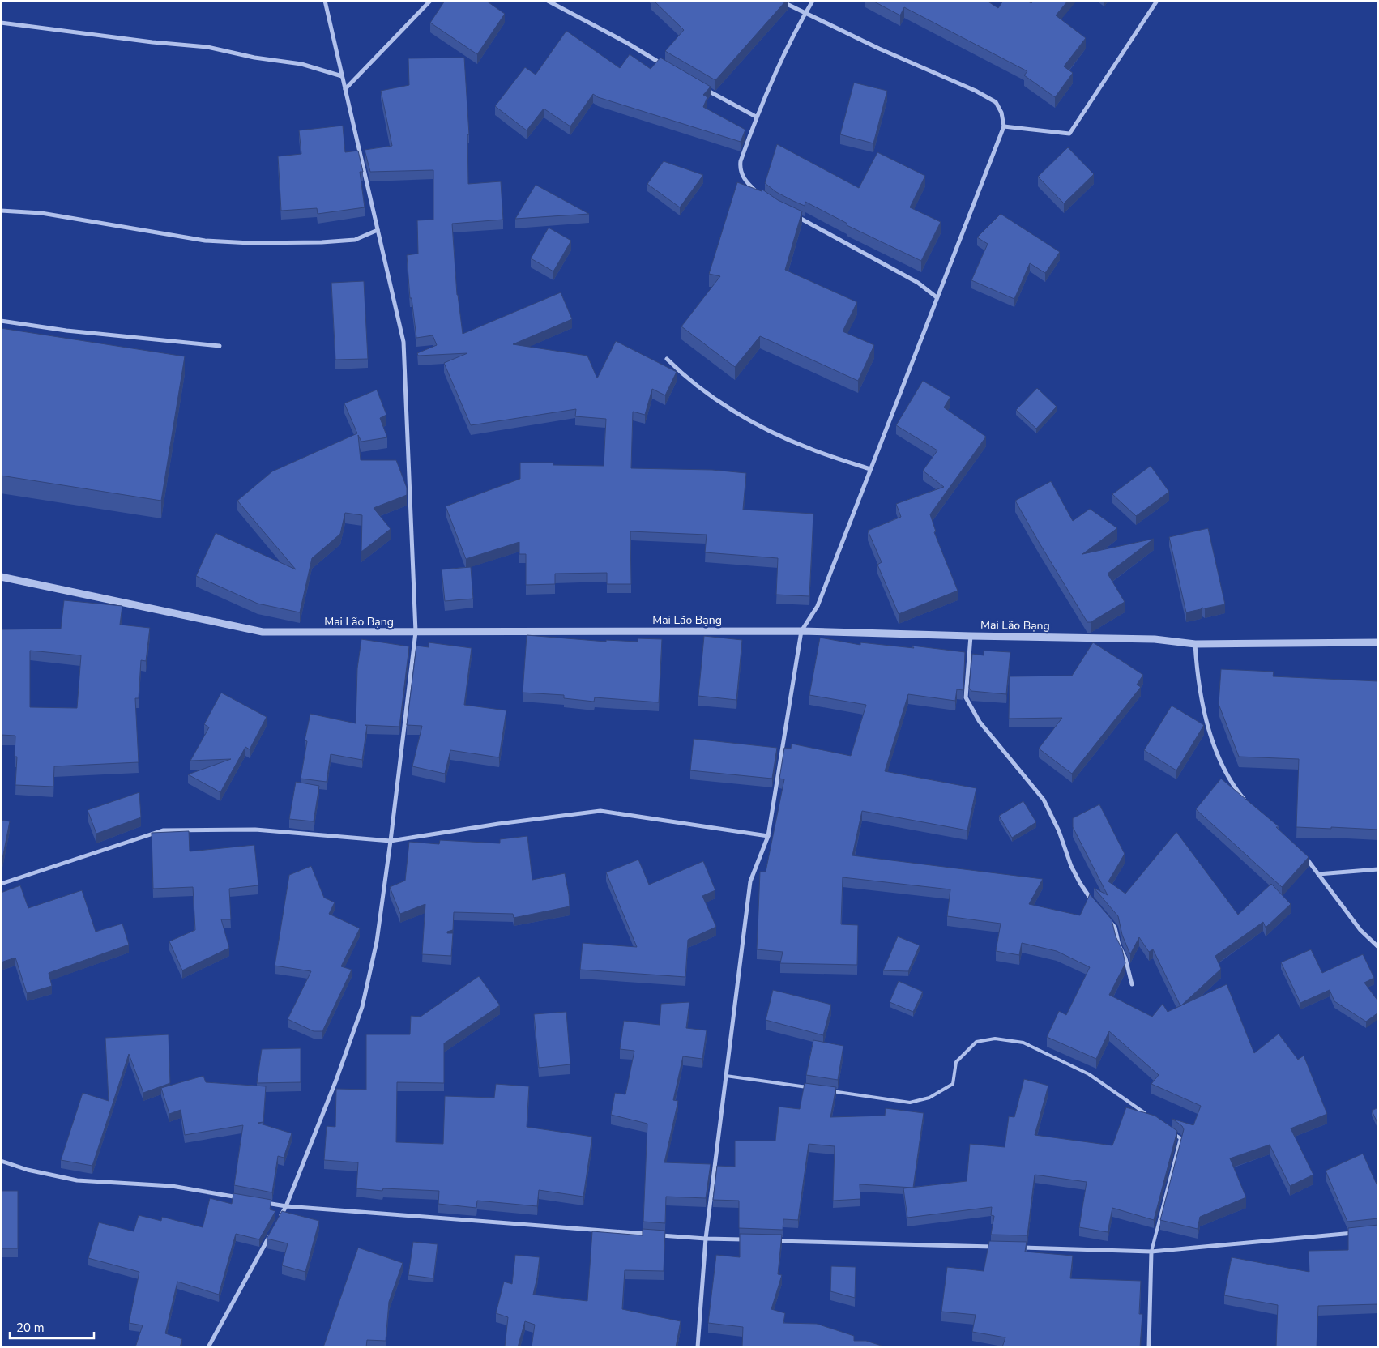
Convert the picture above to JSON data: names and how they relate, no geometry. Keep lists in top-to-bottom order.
{
  "streets": {
    "street": ["Mai Lão Bạng"]
  },
  "scale_bar": "20 m"
}
